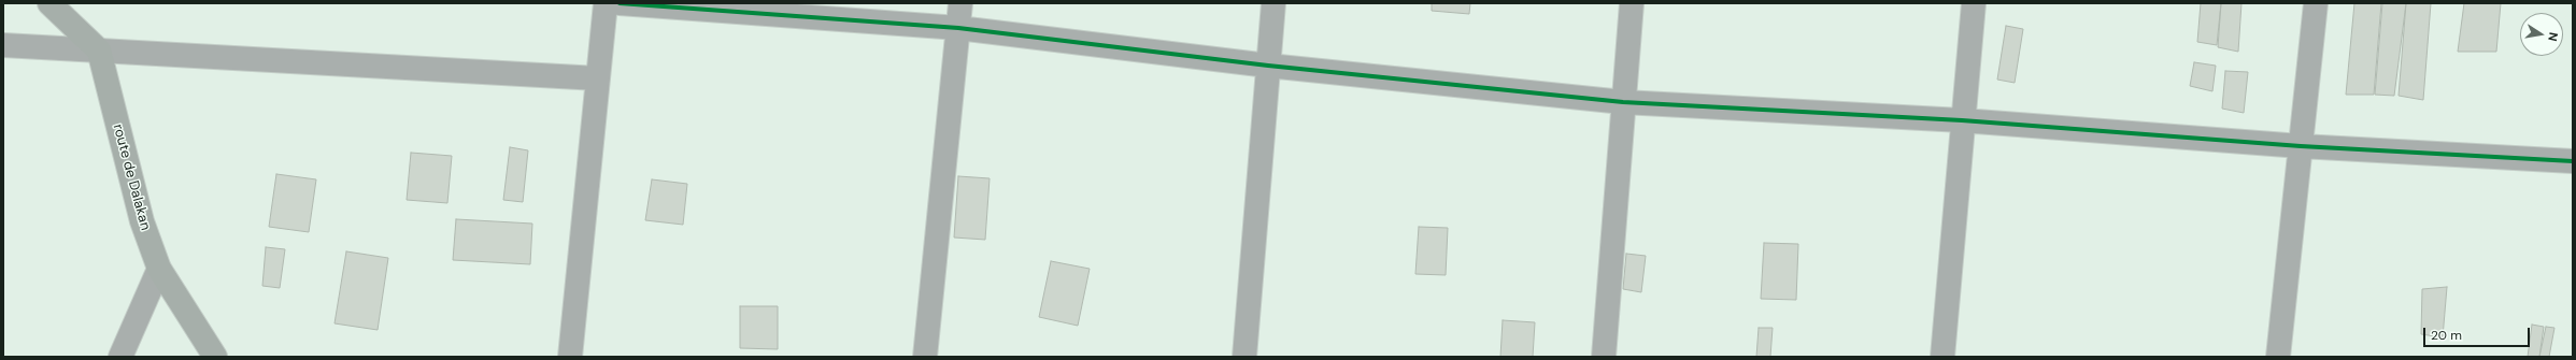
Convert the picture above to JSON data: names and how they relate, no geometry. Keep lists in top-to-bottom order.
{
  "streets": {
    "street": ["route de Dalakan"]
  },
  "scale_bar": "20 m",
  "north": "right"
}
